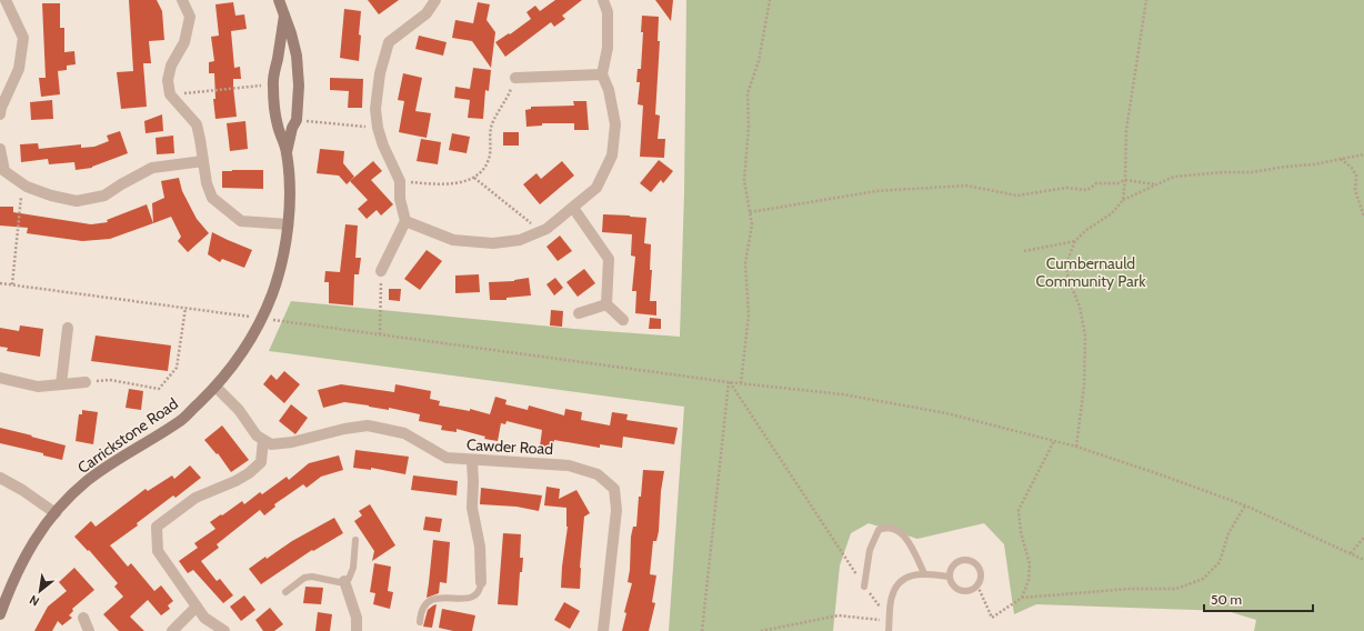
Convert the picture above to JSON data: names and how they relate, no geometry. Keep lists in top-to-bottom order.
{
  "streets": {
    "street": ["Carrickstone Road", "Cawder Road"]
  },
  "parks": ["Cumbernauld Community Park"],
  "scale_bar": "50 m",
  "north": "bottom left"
}
